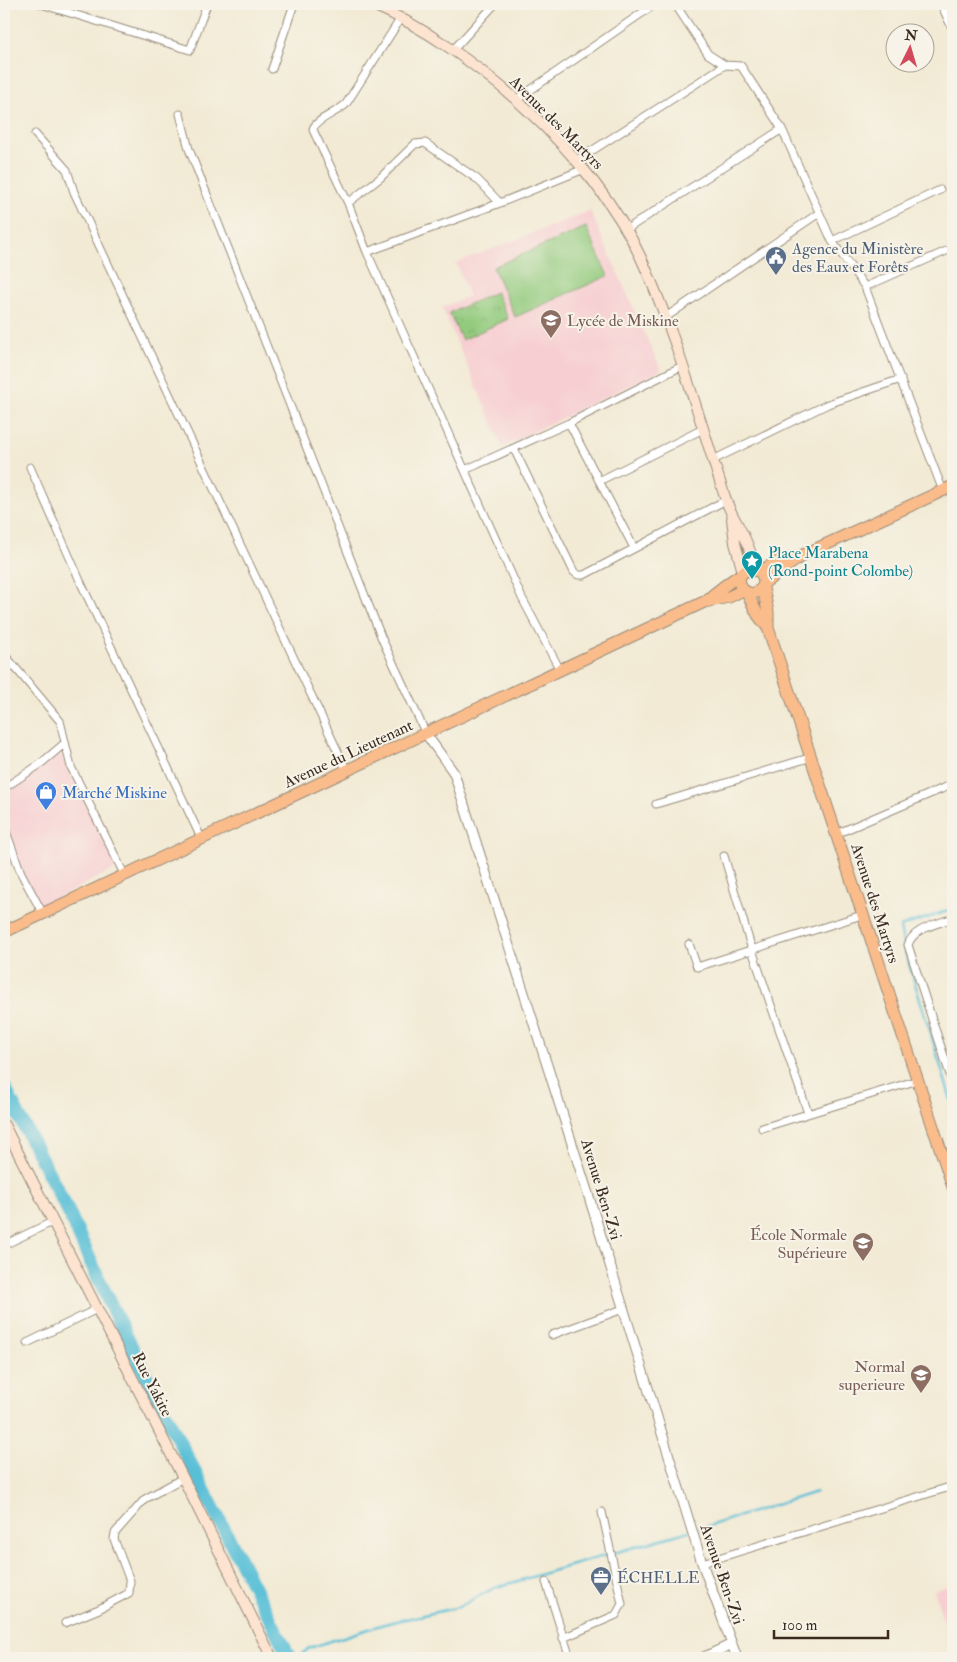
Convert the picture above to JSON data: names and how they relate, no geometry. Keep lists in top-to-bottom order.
{
  "streets": {
    "main road": ["Avenue des Martyrs", "Avenue du Lieutenant", "Rue Yakite"],
    "street": ["Avenue Ben-Zvi"]
  },
  "crossings": [
    ["Avenue des Martyrs", "Avenue du Lieutenant"],
    ["Avenue du Lieutenant", "Avenue Ben-Zvi"]
  ],
  "places": {
    "public building": ["Agence du Ministère des Eaux et Forêts"],
    "school or university": ["Lycée de Miskine", "École Normale Supérieure", "Normal superieure"],
    "place": ["Place Marabena (Rond-point Colombe)"],
    "shop": ["Marché Miskine"],
    "office": ["ÉCHELLE"]
  },
  "scale_bar": "100 m",
  "north": "top"
}
